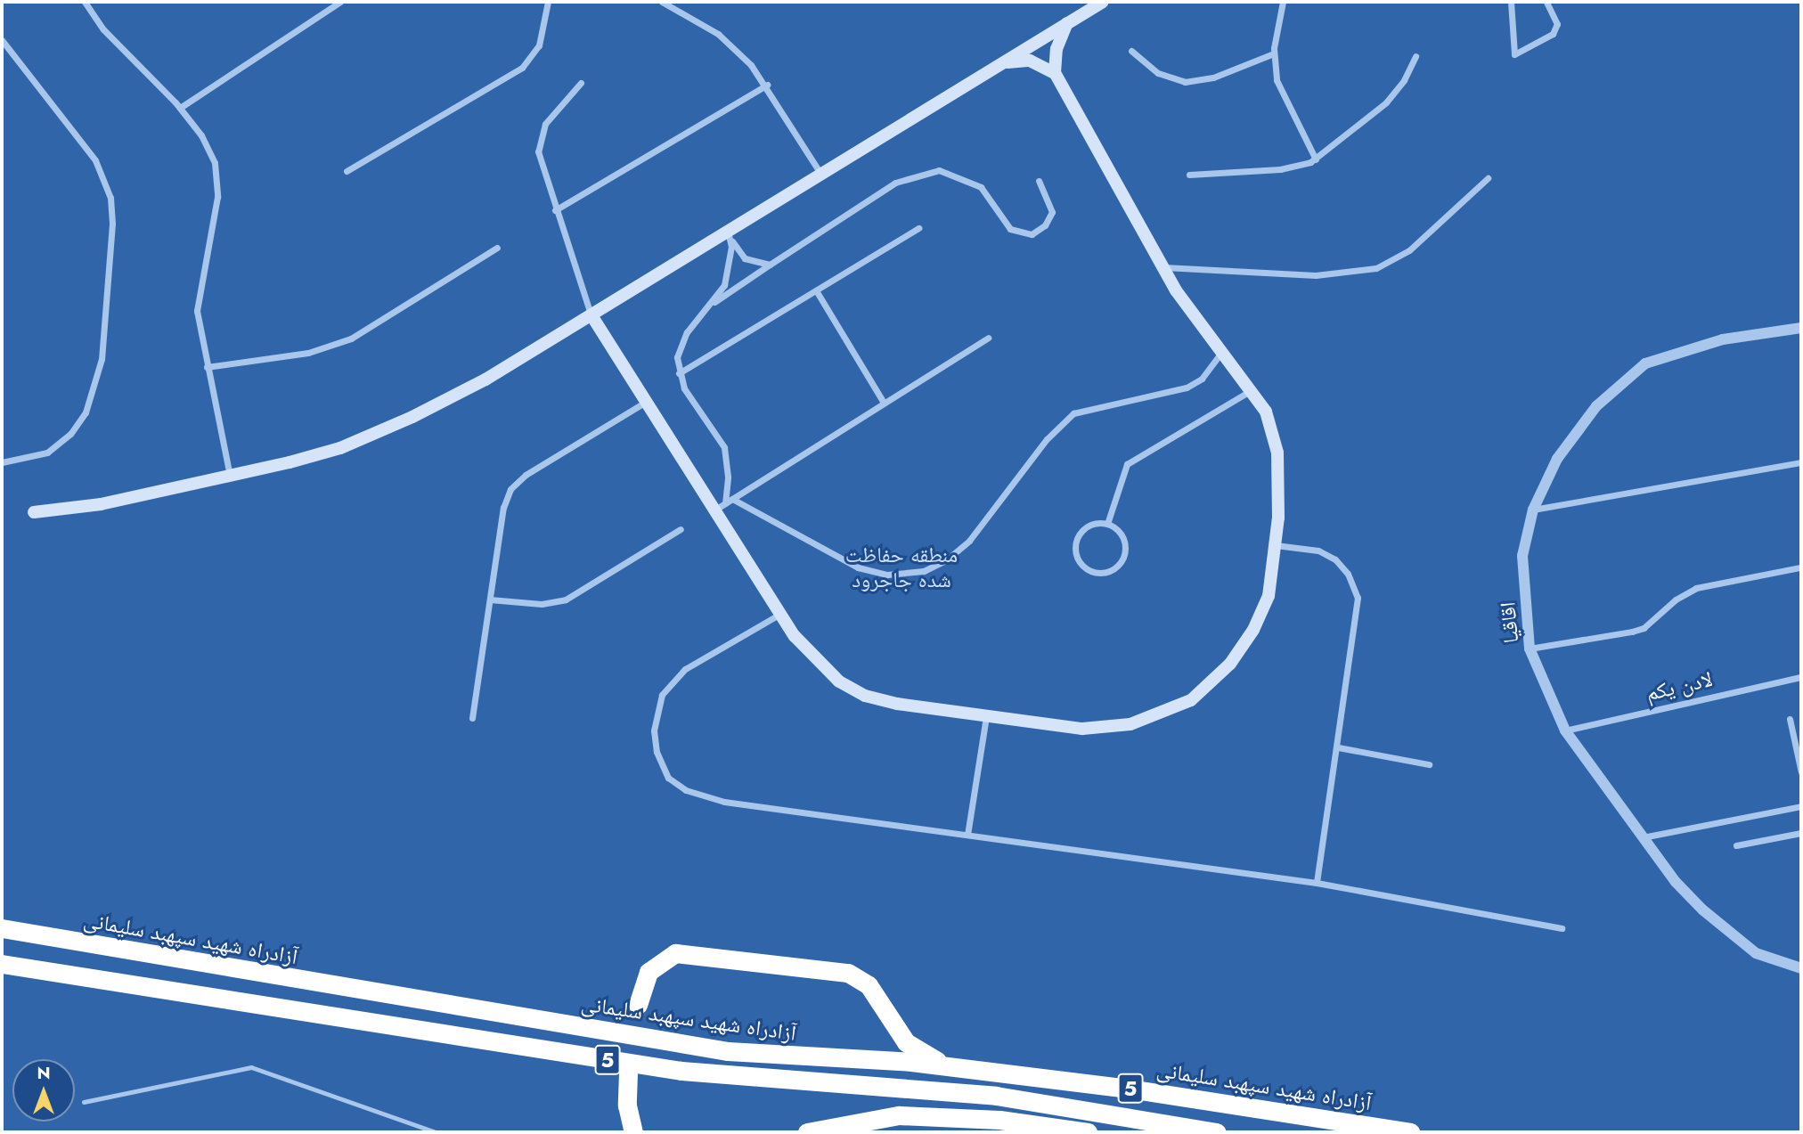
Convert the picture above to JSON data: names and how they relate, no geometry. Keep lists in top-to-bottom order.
{
  "streets": {
    "highway": ["آزادراه شهید سپهبد سلیمانی", "5"],
    "street": ["اقاقیا", "لادن یکم"]
  },
  "crossings": [
    ["اقاقیا", "لادن یکم"]
  ],
  "parks": ["منطقه حفاظت شده جاجرود"],
  "north": "top"
}
